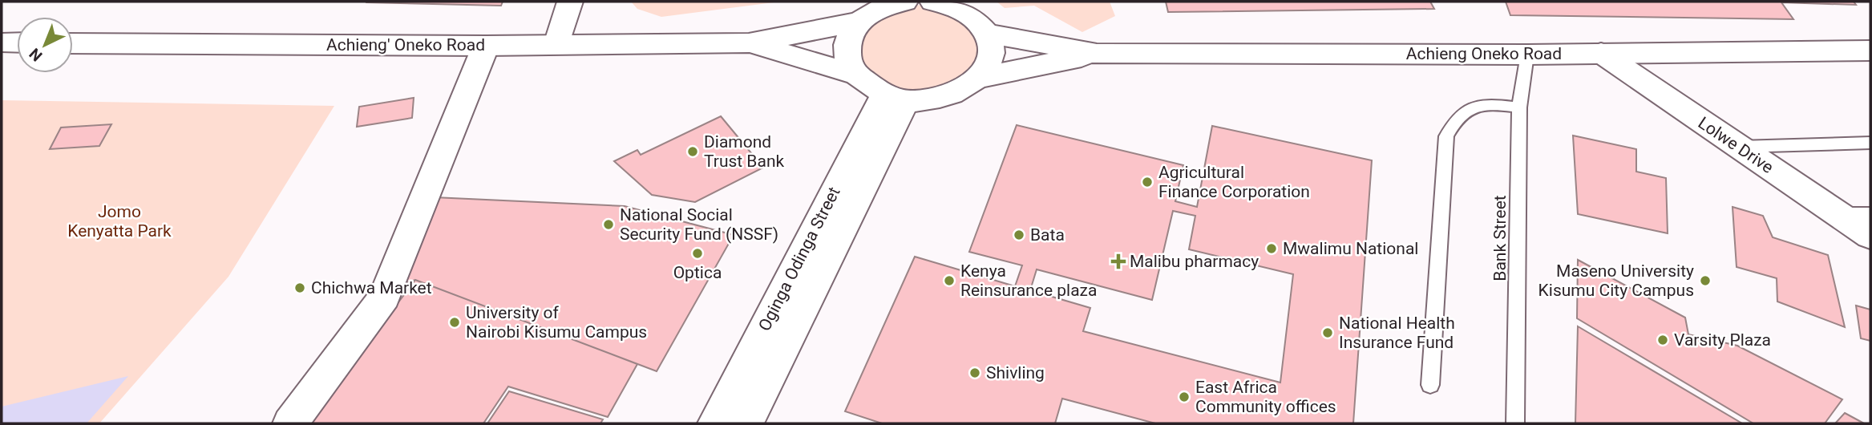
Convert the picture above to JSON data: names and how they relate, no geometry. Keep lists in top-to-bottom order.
{
  "streets": {
    "main road": [
      "Achieng' Oneko Road",
      "Achieng Oneko Road",
      "Lolwe Drive",
      "Oginga Odinga Street"
    ],
    "lane": ["Bank Street"]
  },
  "crossings": [
    ["Achieng' Oneko Road", "Oginga Odinga Street"],
    ["Achieng Oneko Road", "Lolwe Drive"],
    ["Achieng Oneko Road", "Bank Street"]
  ],
  "parks": ["Jomo Kenyatta Park"],
  "places": {
    "other": [
      "Diamond Trust Bank",
      "Agricultural Finance Corporation",
      "National Social Security Fund (NSSF)",
      "Bata",
      "Mwalimu National",
      "Optica",
      "Kenya Reinsurance plaza",
      "Maseno University Kisumu City Campus",
      "Chichwa Market",
      "University of Nairobi Kisumu Campus",
      "National Health Insurance Fund",
      "Varsity Plaza",
      "Shivling",
      "East Africa Community offices"
    ],
    "health": ["Malibu pharmacy"]
  },
  "north": "bottom left"
}
